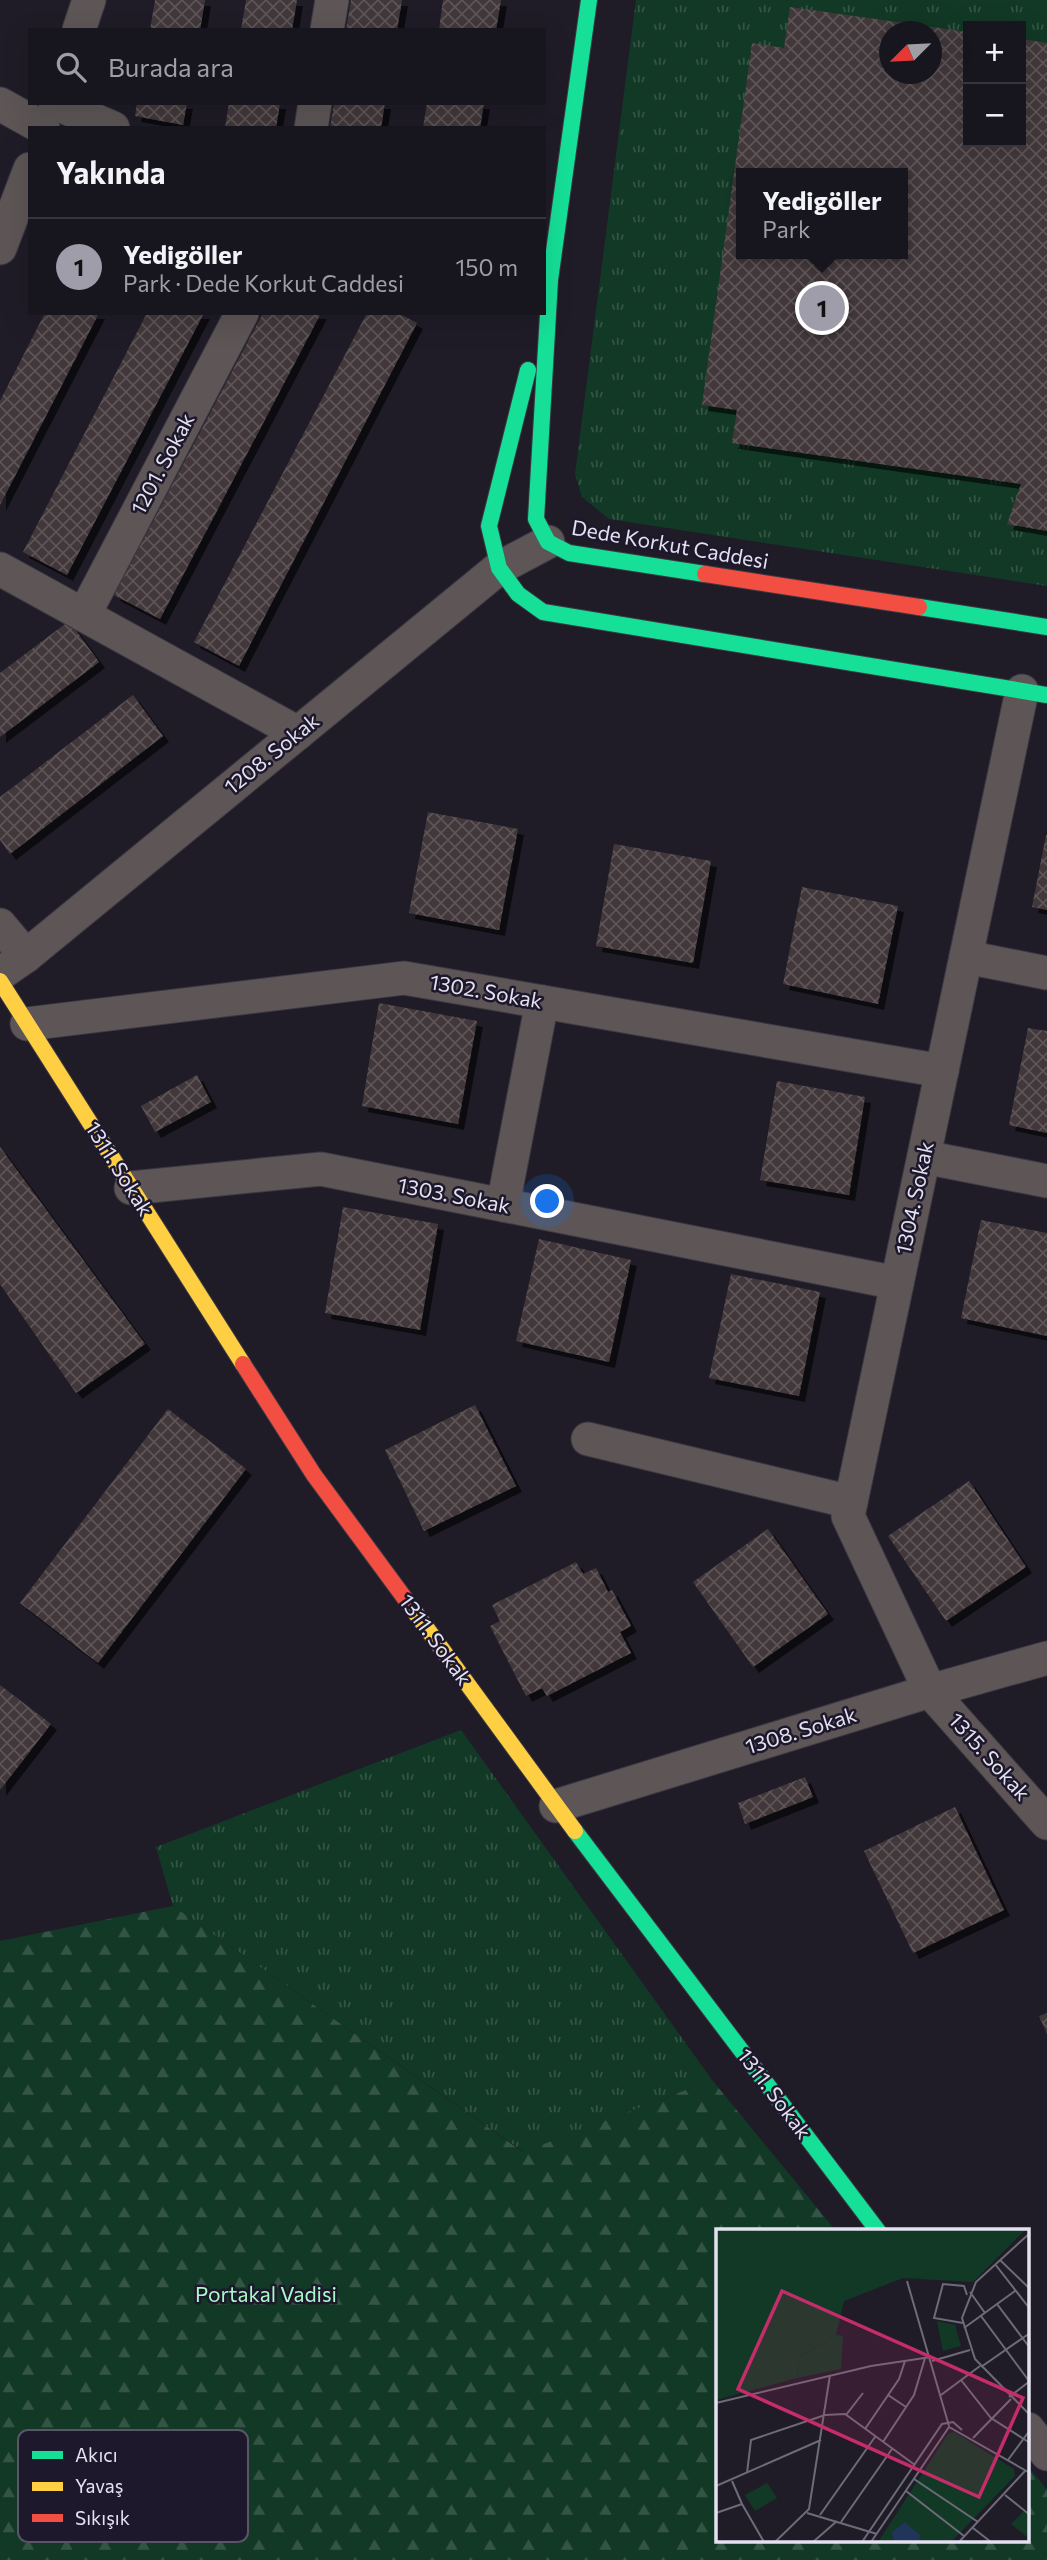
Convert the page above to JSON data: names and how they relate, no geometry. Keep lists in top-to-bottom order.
{
  "streets": {
    "main road": ["Dede Korkut Caddesi", "1311. Sokak"],
    "street": [
      "1201. Sokak",
      "1208. Sokak",
      "1302. Sokak",
      "1303. Sokak",
      "1304. Sokak",
      "1308. Sokak",
      "1315. Sokak"
    ]
  },
  "crossings": [
    ["Dede Korkut Caddesi", "1208. Sokak"],
    ["1302. Sokak", "1311. Sokak"],
    ["1302. Sokak", "1304. Sokak"],
    ["1311. Sokak", "1303. Sokak"],
    ["1311. Sokak", "1308. Sokak"],
    ["1303. Sokak", "1304. Sokak"],
    ["1304. Sokak", "1308. Sokak"],
    ["1304. Sokak", "1315. Sokak"],
    ["1308. Sokak", "1315. Sokak"]
  ],
  "parks": ["Portakal Vadisi"],
  "legend": ["Akıcı", "Yavaş", "Sıkışık"],
  "north": "bottom left",
  "page": {
    "map_buttons": ["+", "−"],
    "search": "Burada ara",
    "heading": "Yakında",
    "popup": ["Yedigöller", "Park"],
    "list": [
      {
        "mark": "1",
        "name": "Yedigöller",
        "note": "Park · Dede Korkut Caddesi",
        "value": "150 m"
      }
    ],
    "pins": "1"
  }
}
